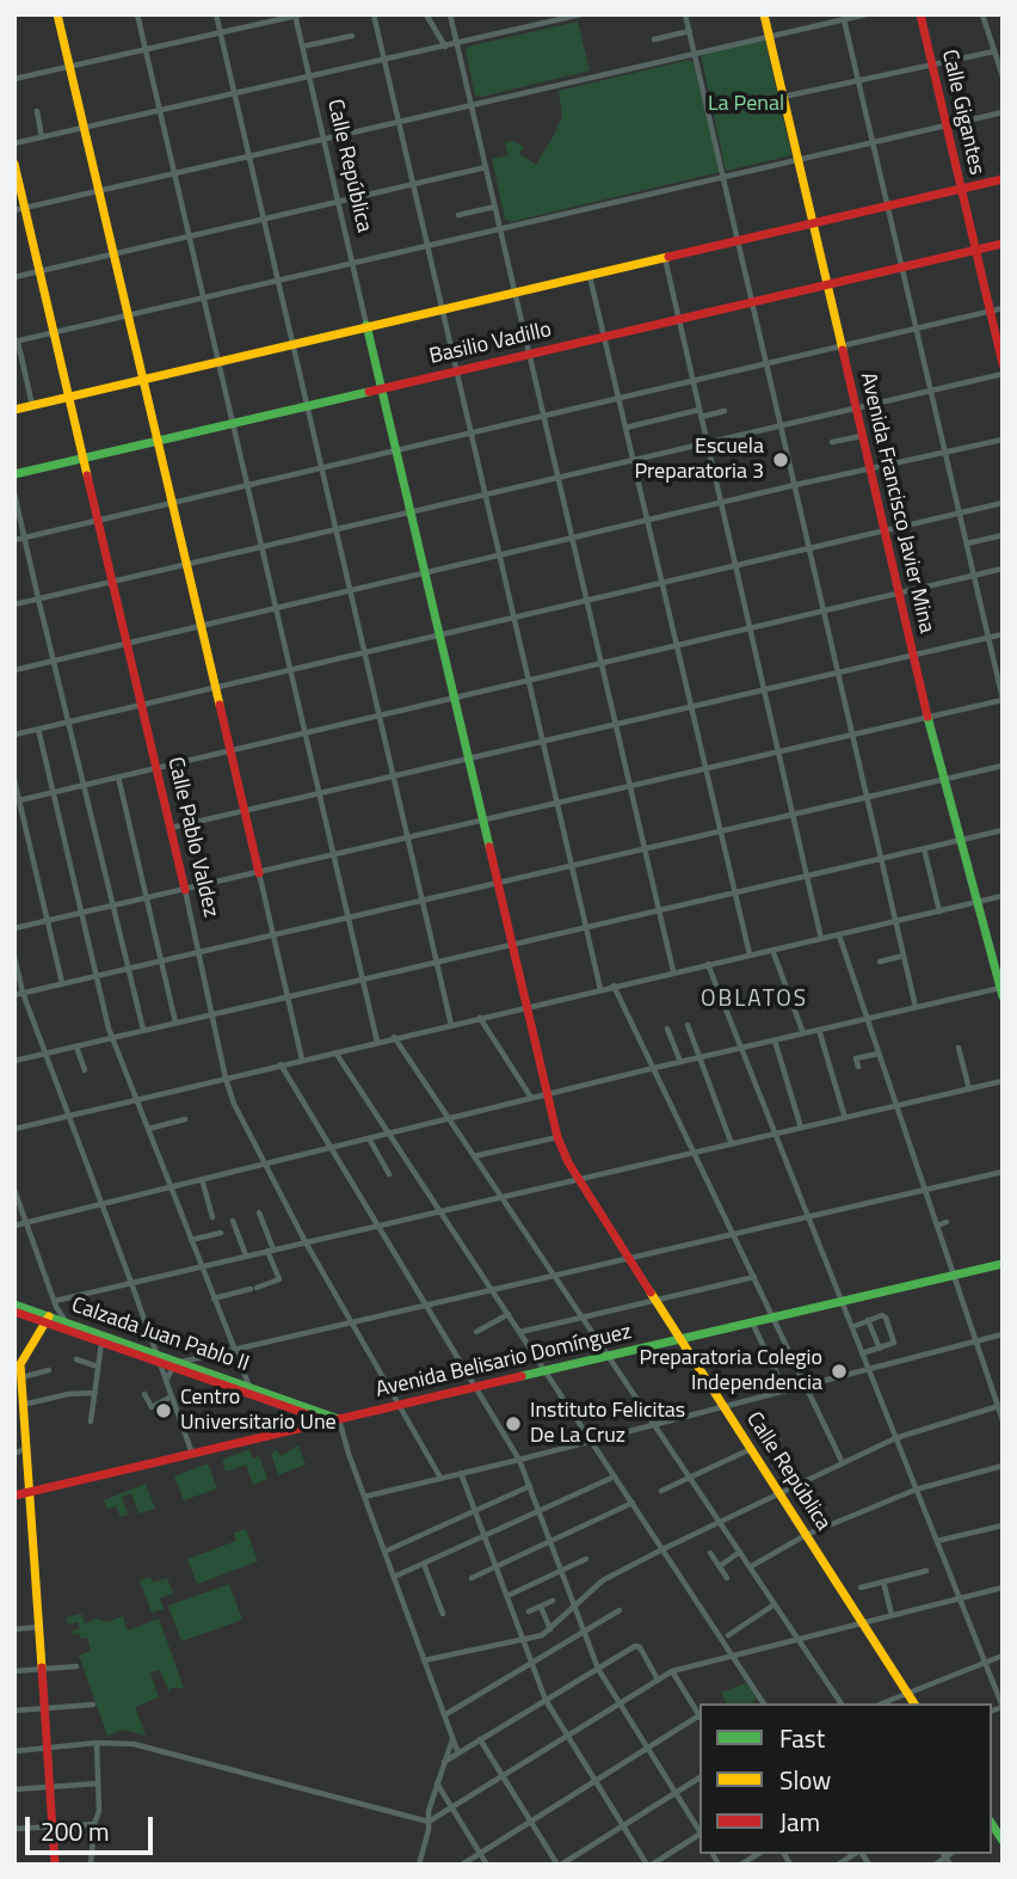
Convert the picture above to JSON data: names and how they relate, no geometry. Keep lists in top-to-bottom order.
{
  "streets": {
    "street": [
      "Calle Gigantes",
      "Calle República",
      "Basilio Vadillo",
      "Avenida Francisco Javier Mina",
      "Calle Pablo Valdez",
      "Calzada Juan Pablo II",
      "Avenida Belisario Domínguez"
    ]
  },
  "crossings": [
    ["Calle Gigantes", "Basilio Vadillo"],
    ["Calle República", "Basilio Vadillo"],
    ["Calle República", "Avenida Belisario Domínguez"],
    ["Basilio Vadillo", "Avenida Francisco Javier Mina"],
    ["Basilio Vadillo", "Calle Pablo Valdez"],
    ["Calle Pablo Valdez", "Avenida Belisario Domínguez"],
    ["Calzada Juan Pablo II", "Avenida Belisario Domínguez"]
  ],
  "districts": ["OBLATOS"],
  "parks": ["La Penal"],
  "places": [
    "Escuela Preparatoria 3",
    "Preparatoria Colegio Independencia",
    "Centro Universitario Une",
    "Instituto Felicitas De La Cruz"
  ],
  "legend": ["Fast", "Slow", "Jam"],
  "scale_bar": "200 m"
}
